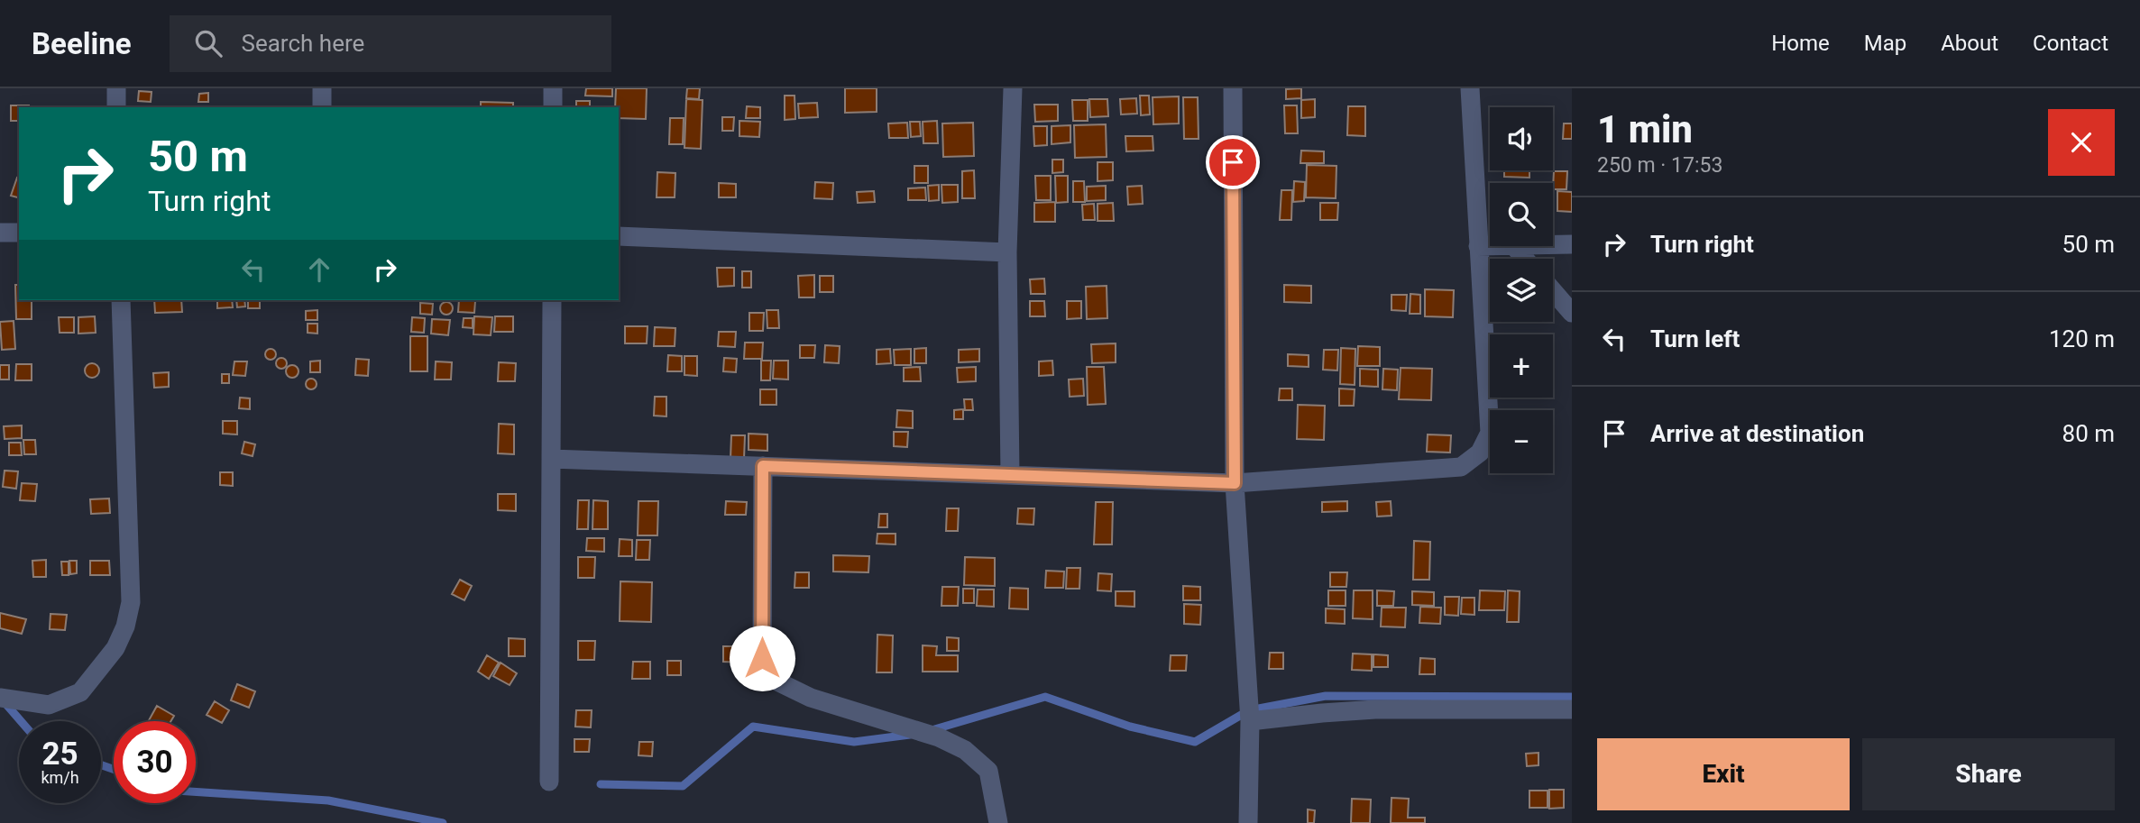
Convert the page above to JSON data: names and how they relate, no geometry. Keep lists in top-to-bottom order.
{
  "page": {
    "header": "Beeline",
    "search": "Search here",
    "nav": [
      "Home",
      "Map",
      "About",
      "Contact"
    ],
    "heading": ["1 min", "250 m · 17:53"],
    "map_buttons": ["+", "−"],
    "turn": ["50 m", "Turn right"],
    "list": [
      {
        "name": "Turn right",
        "value": "50 m"
      },
      {
        "name": "Turn left",
        "value": "120 m"
      },
      {
        "name": "Arrive at destination",
        "value": "80 m"
      }
    ],
    "speed": "25 km/h",
    "limit": "30",
    "buttons": ["Exit", "Share"]
  }
}
